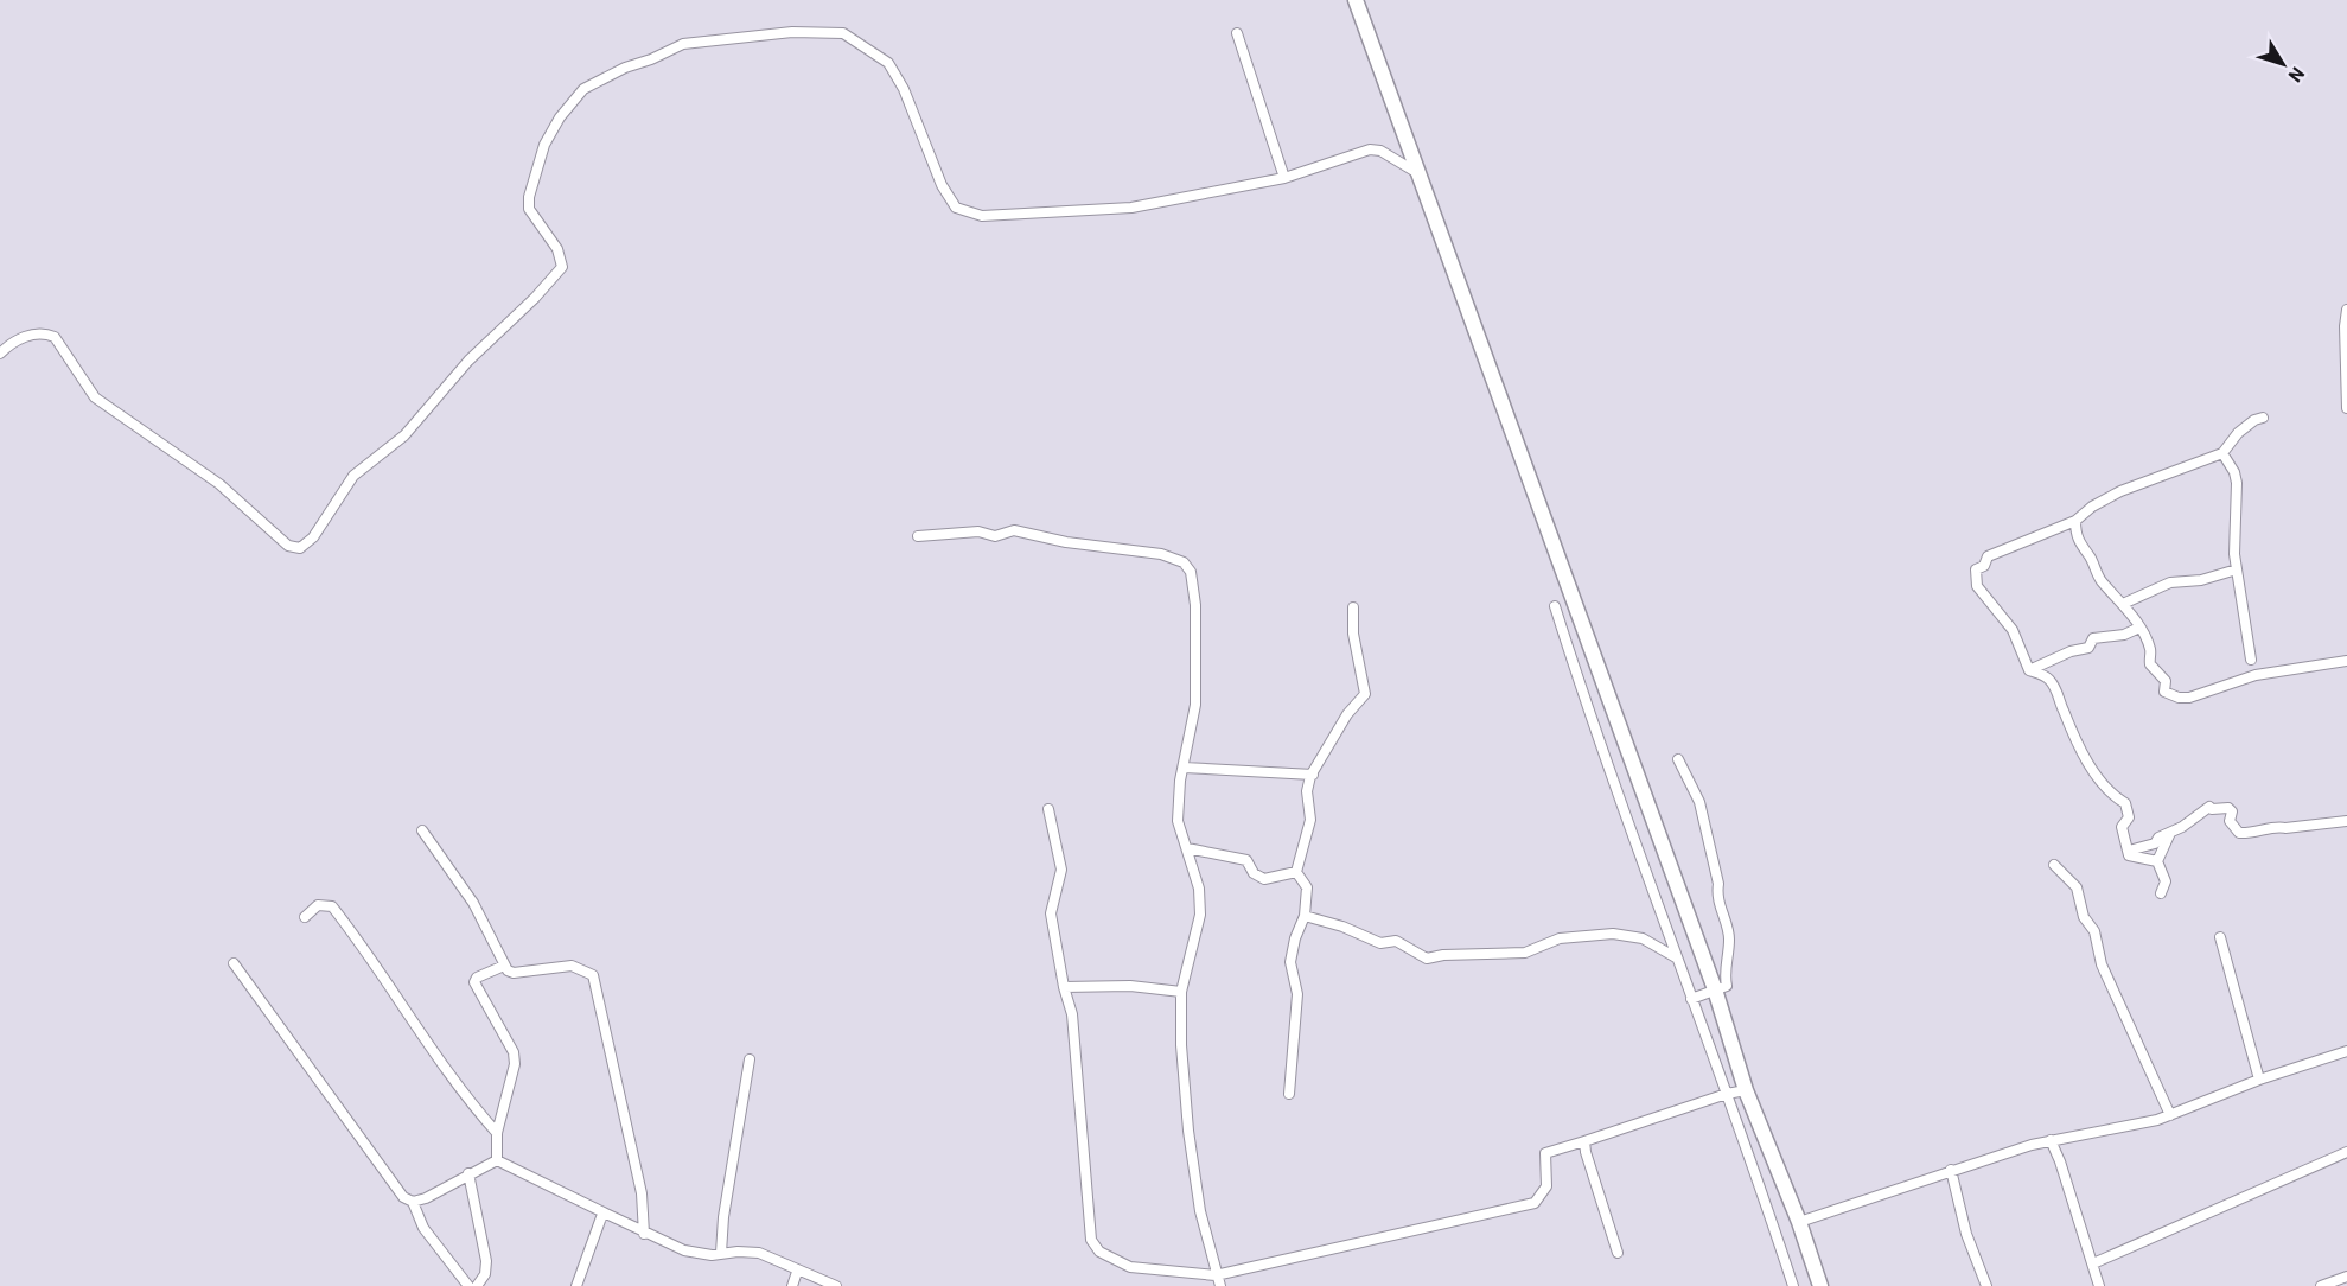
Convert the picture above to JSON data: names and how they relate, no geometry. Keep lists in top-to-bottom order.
{
  "north": "bottom right"
}
